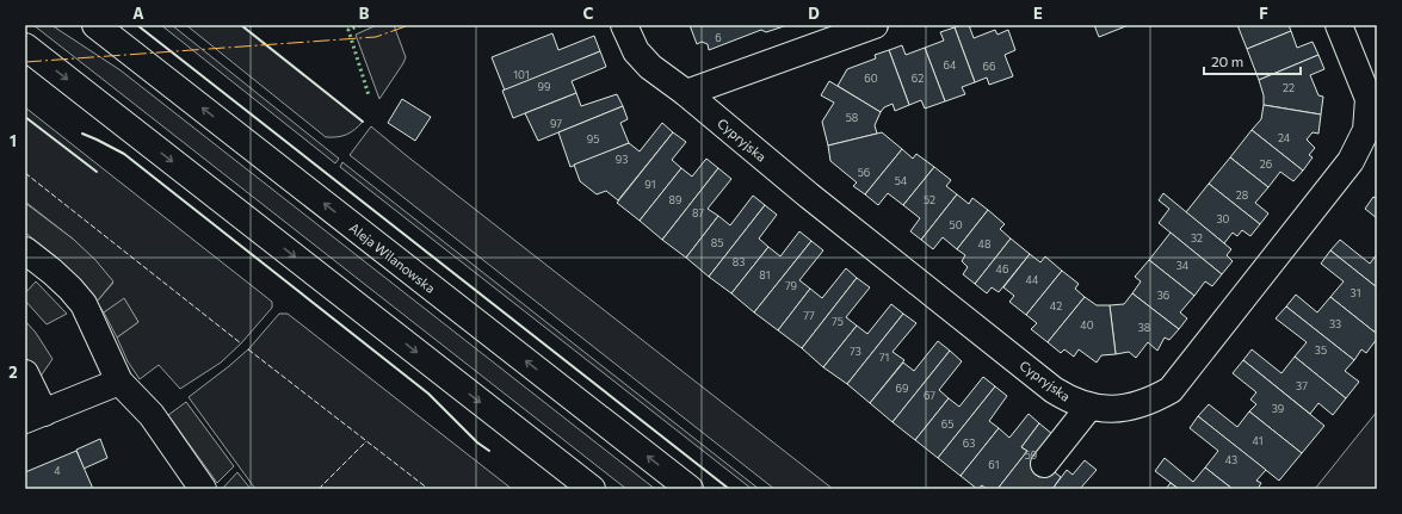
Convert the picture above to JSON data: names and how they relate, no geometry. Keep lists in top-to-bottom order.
{
  "streets": {
    "street": ["Cypryjska", "Aleja Wilanowska"]
  },
  "house_numbers": [
    "6",
    "64",
    "66",
    "101",
    "60",
    "62",
    "99",
    "22",
    "58",
    "97",
    "24",
    "95",
    "93",
    "26",
    "56",
    "54",
    "91",
    "28",
    "89",
    "52",
    "87",
    "30",
    "50",
    "32",
    "85",
    "48",
    "83",
    "34",
    "46",
    "81",
    "44",
    "79",
    "31",
    "36",
    "42",
    "77",
    "75",
    "33",
    "40",
    "38",
    "35",
    "73",
    "71",
    "37",
    "69",
    "67",
    "39",
    "65",
    "41",
    "63",
    "59",
    "43",
    "61",
    "4"
  ],
  "scale_bar": "20 m",
  "grid": {
    "columns": [
      "A",
      "B",
      "C",
      "D",
      "E",
      "F"
    ],
    "rows": ["1", "2"]
  }
}
